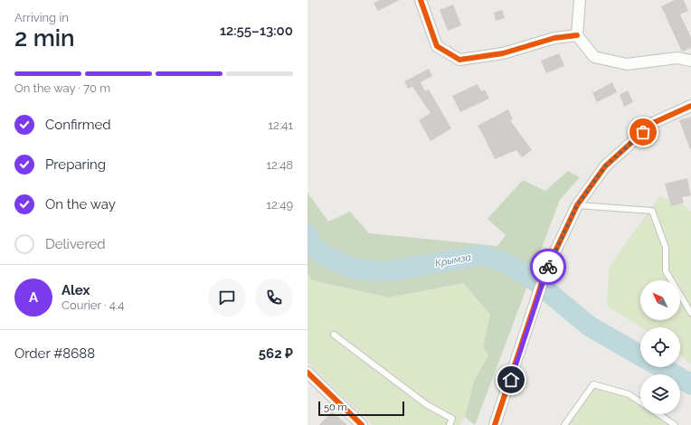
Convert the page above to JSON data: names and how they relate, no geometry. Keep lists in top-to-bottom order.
{
  "water": ["Крымза"],
  "scale_bar": "50 m",
  "north": "top left",
  "page": {
    "heading": ["2 min", "Arriving in", "12:55–13:00"],
    "panel": [
      "Alex",
      "Courier · 4.4",
      "Order #8688",
      "562 ₽"
    ],
    "bar": "On the way · 70 m",
    "list": [
      ["Confirmed", "12:41"],
      ["Preparing", "12:48"],
      ["On the way", "12:49"],
      "Delivered"
    ],
    "round": "A",
    "scale": "50 m"
  }
}
